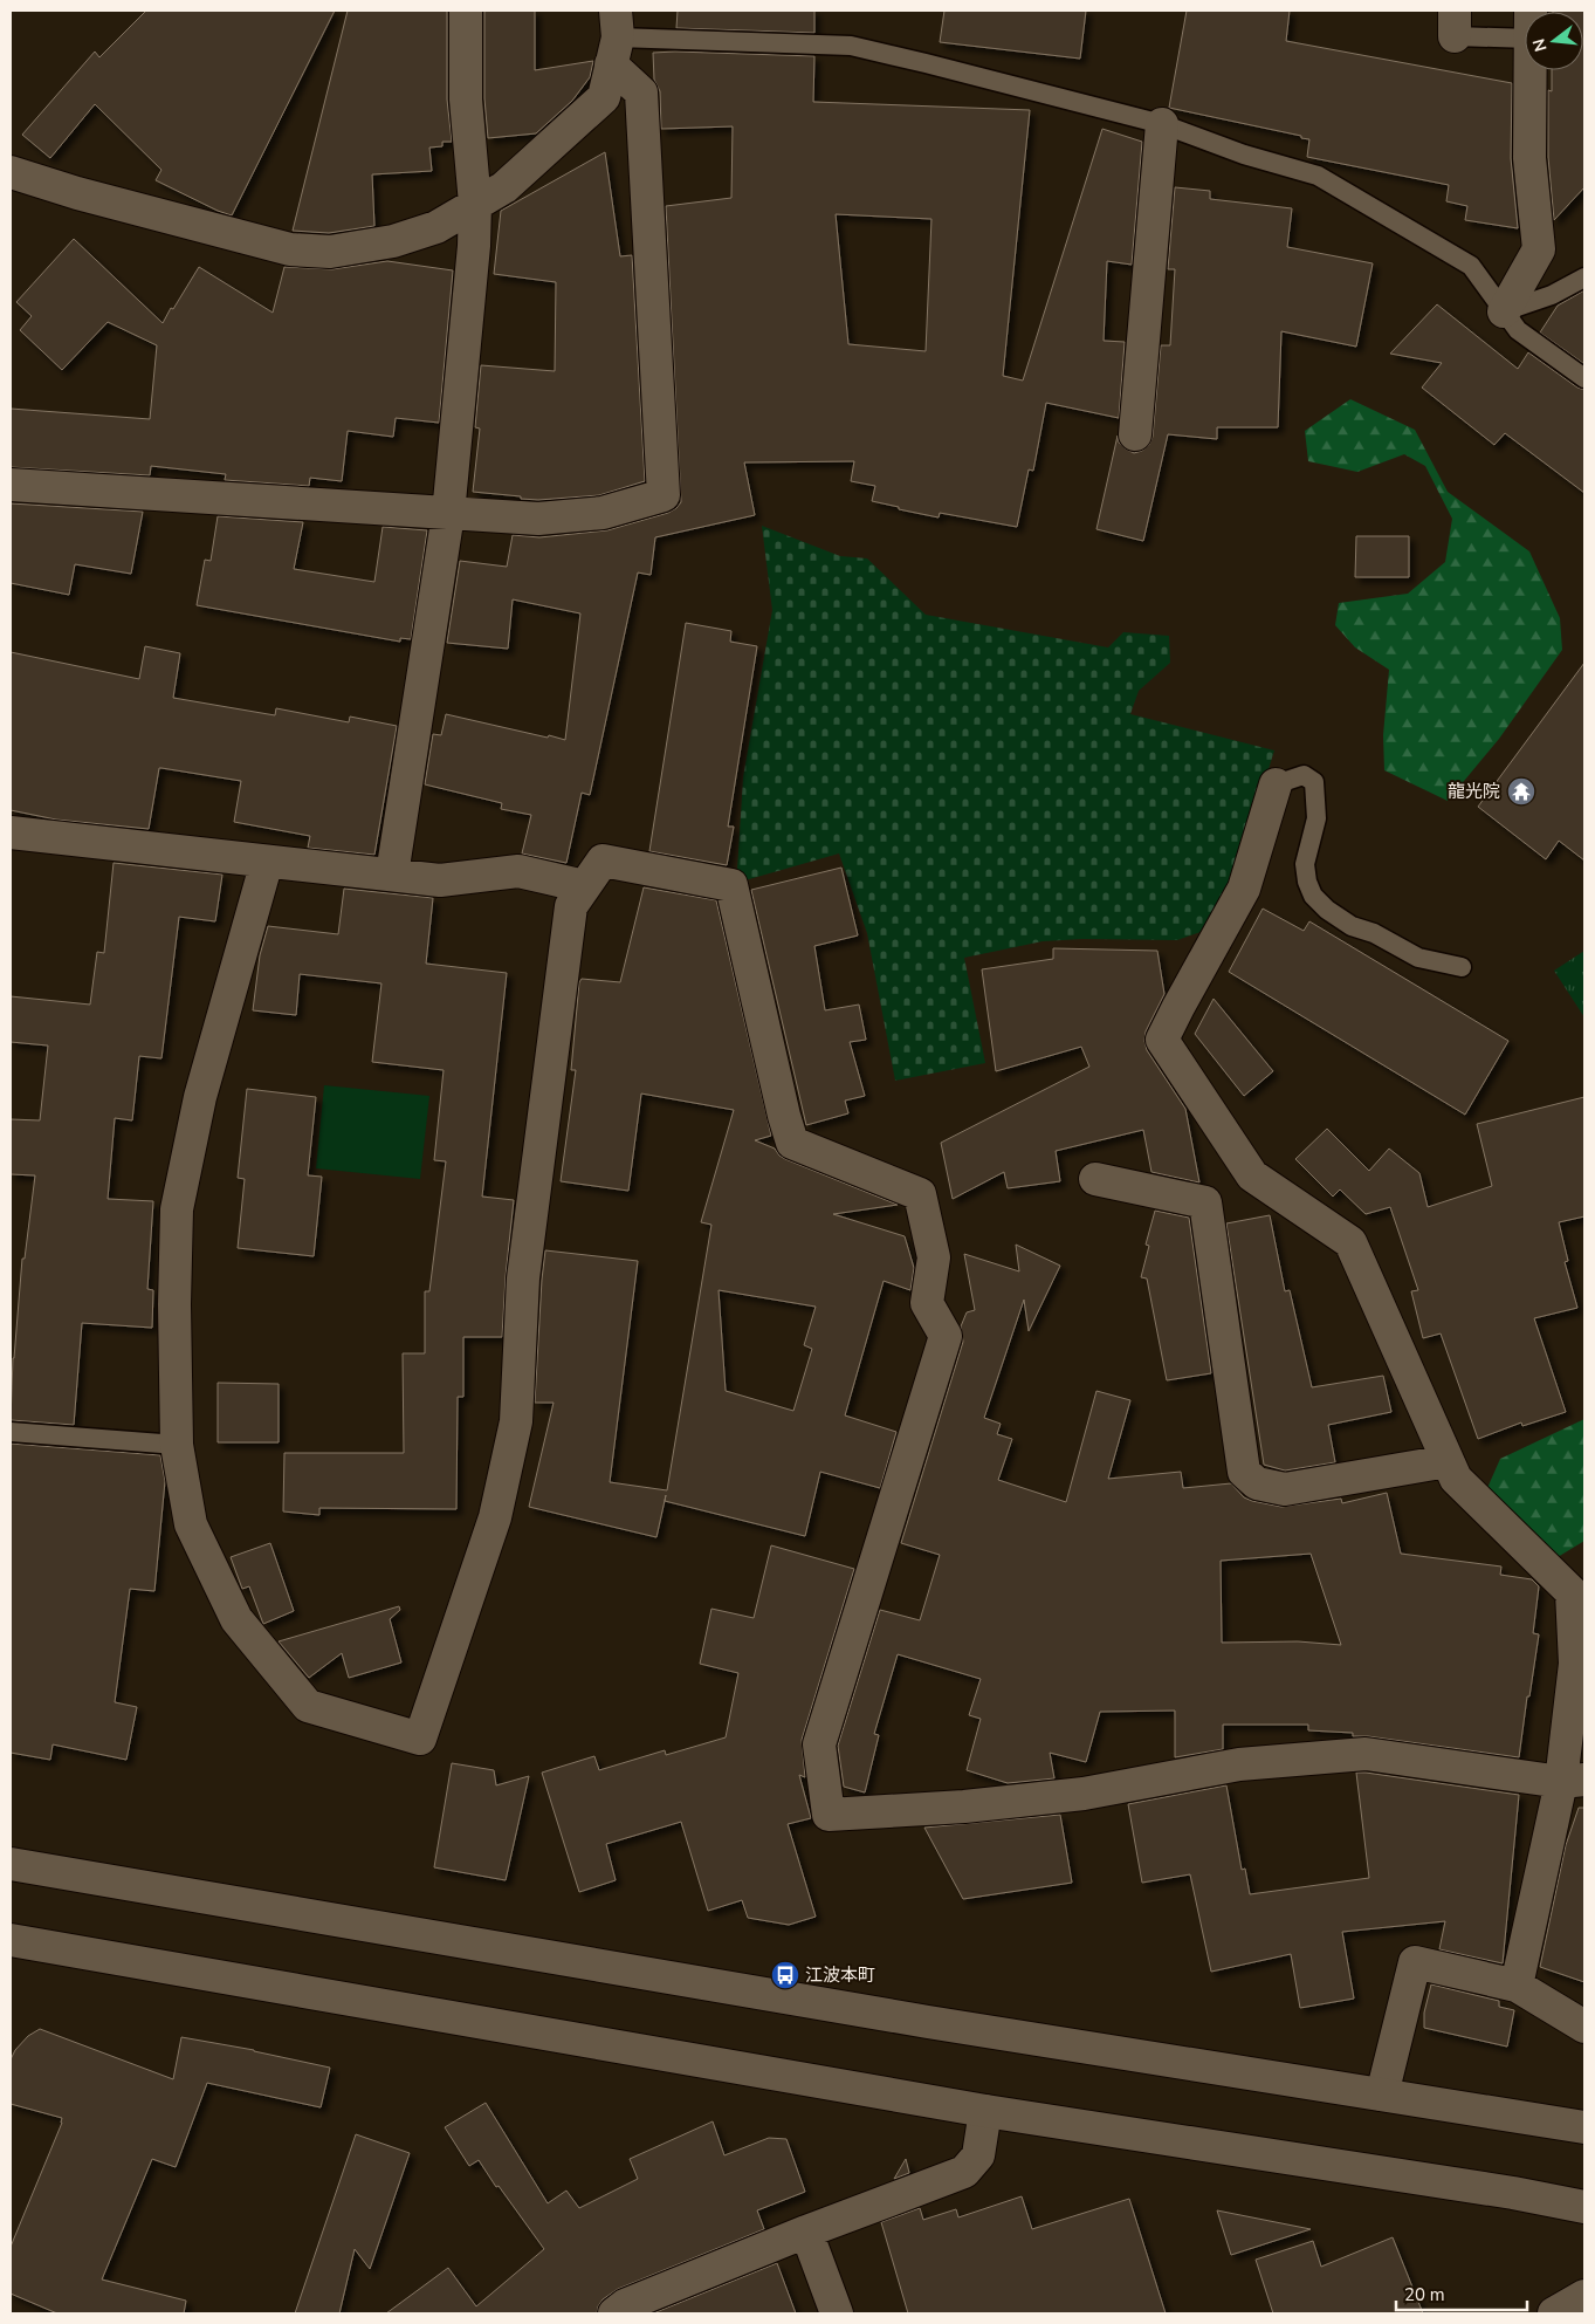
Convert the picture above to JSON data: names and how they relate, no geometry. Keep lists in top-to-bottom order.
{
  "places": {
    "temple": ["龍光院"],
    "bus stop": ["江波本町"]
  },
  "scale_bar": "20 m",
  "north": "left"
}
